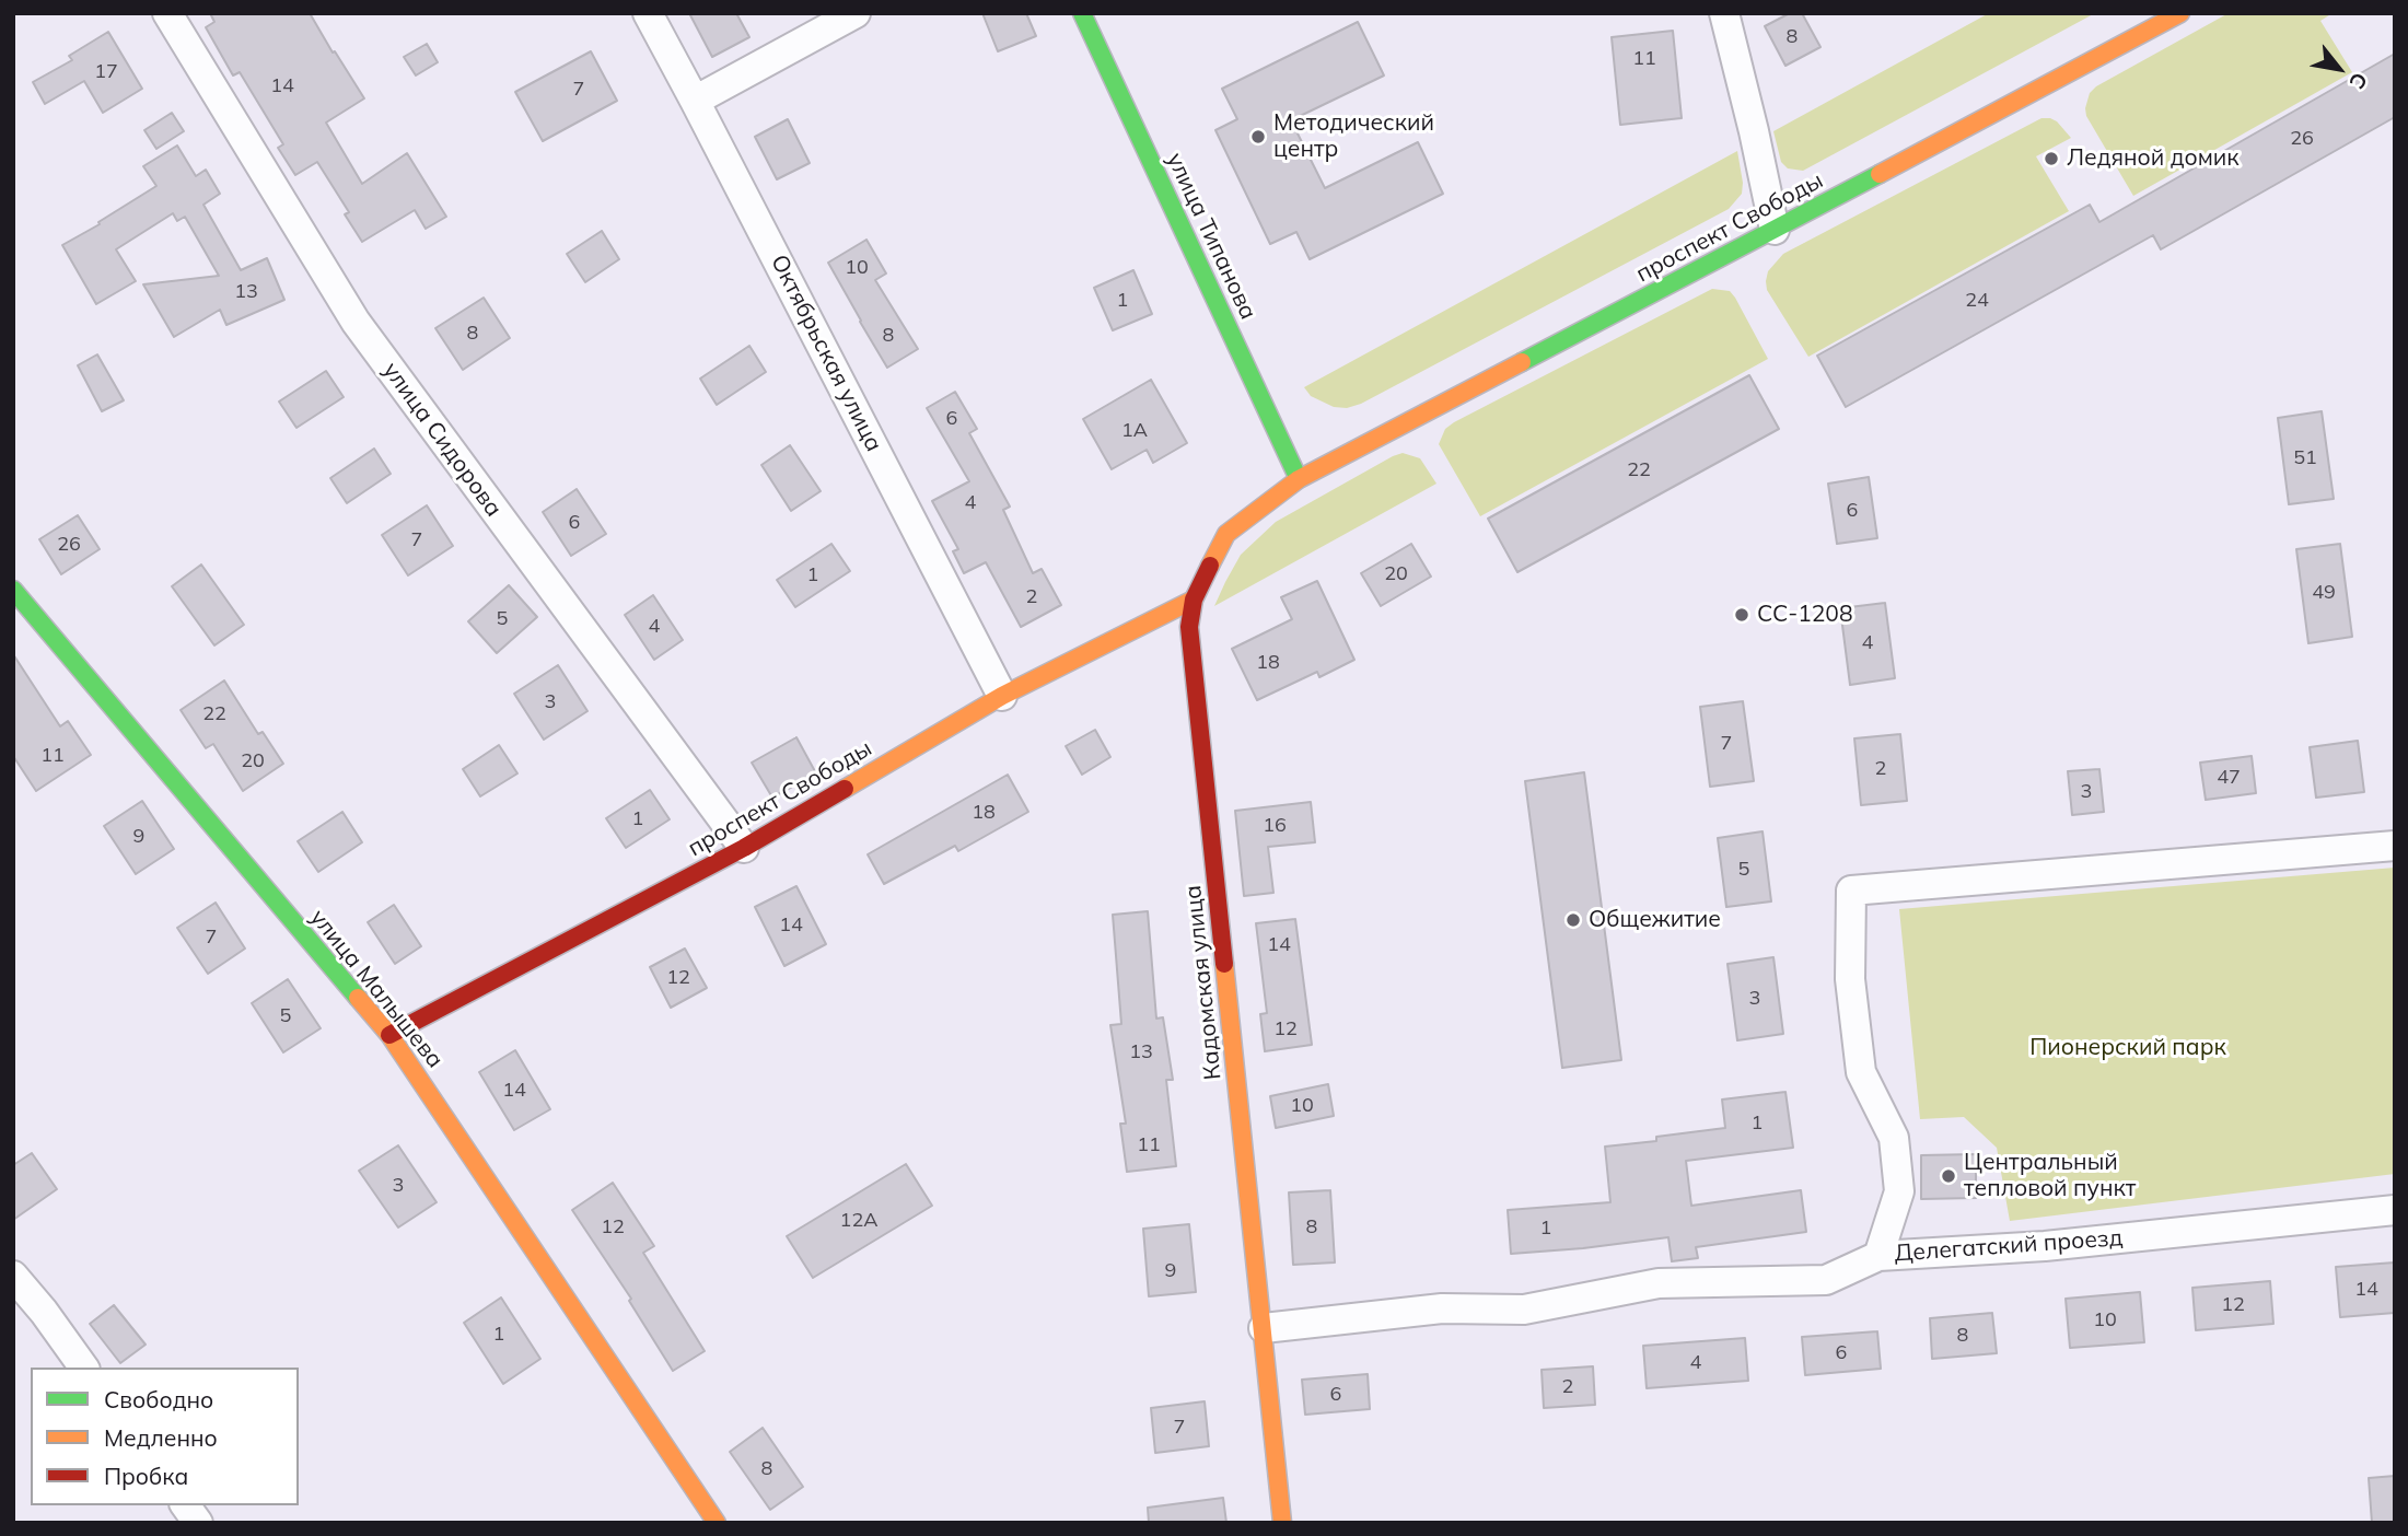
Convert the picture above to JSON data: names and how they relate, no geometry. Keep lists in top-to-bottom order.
{
  "streets": {
    "street": [
      "проспект Свободы",
      "улица Типанова",
      "Октябрьская улица",
      "улица Сидорова",
      "Кадомская улица",
      "улица Малышева",
      "Делегатский проезд"
    ]
  },
  "crossings": [
    ["проспект Свободы", "улица Типанова"],
    ["проспект Свободы", "Октябрьская улица"],
    ["проспект Свободы", "улица Сидорова"],
    ["проспект Свободы", "Кадомская улица"],
    ["проспект Свободы", "улица Малышева"],
    ["улица Типанова", "Кадомская улица"],
    ["Кадомская улица", "Делегатский проезд"]
  ],
  "parks": ["Пионерский парк"],
  "places": [
    "Методический центр",
    "Ледяной домик",
    "СС-1208",
    "Общежитие",
    "Центральный тепловой пункт"
  ],
  "house_numbers": [
    "8",
    "11",
    "17",
    "14",
    "7",
    "26",
    "10",
    "13",
    "1",
    "24",
    "8",
    "8",
    "6",
    "1А",
    "51",
    "22",
    "4",
    "6",
    "6",
    "7",
    "26",
    "20",
    "1",
    "49",
    "2",
    "5",
    "4",
    "4",
    "18",
    "3",
    "22",
    "7",
    "11",
    "20",
    "2",
    "47",
    "3",
    "18",
    "1",
    "16",
    "9",
    "5",
    "14",
    "7",
    "14",
    "12",
    "3",
    "5",
    "12",
    "13",
    "14",
    "10",
    "1",
    "11",
    "3",
    "12А",
    "12",
    "8",
    "1",
    "9",
    "14",
    "12",
    "10",
    "1",
    "8",
    "6",
    "4",
    "2",
    "6",
    "7",
    "8"
  ],
  "legend": ["Свободно", "Медленно", "Пробка"],
  "north": "bottom right"
}
